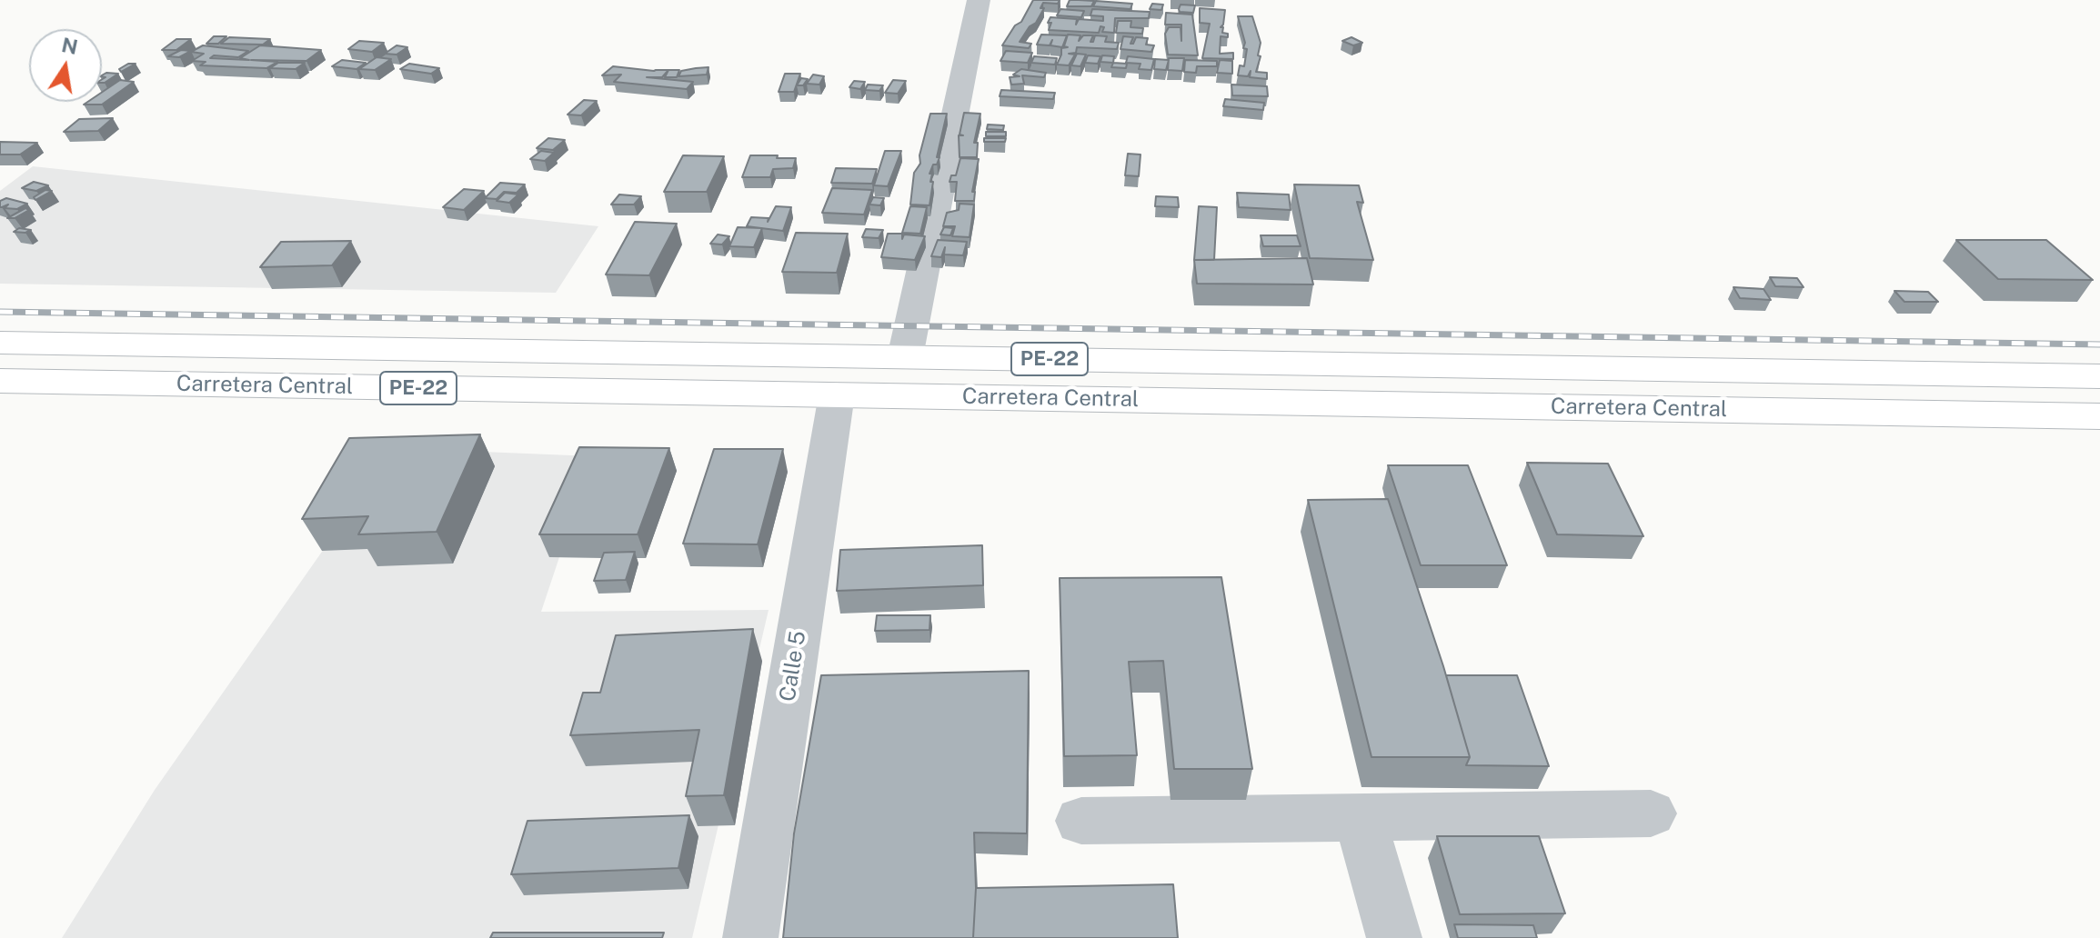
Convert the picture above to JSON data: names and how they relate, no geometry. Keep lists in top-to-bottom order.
{
  "streets": {
    "highway": ["PE-22", "Carretera Central"],
    "street": ["Calle 5"]
  },
  "crossings": [
    ["Carretera Central", "Calle 5"]
  ],
  "north": "top"
}
